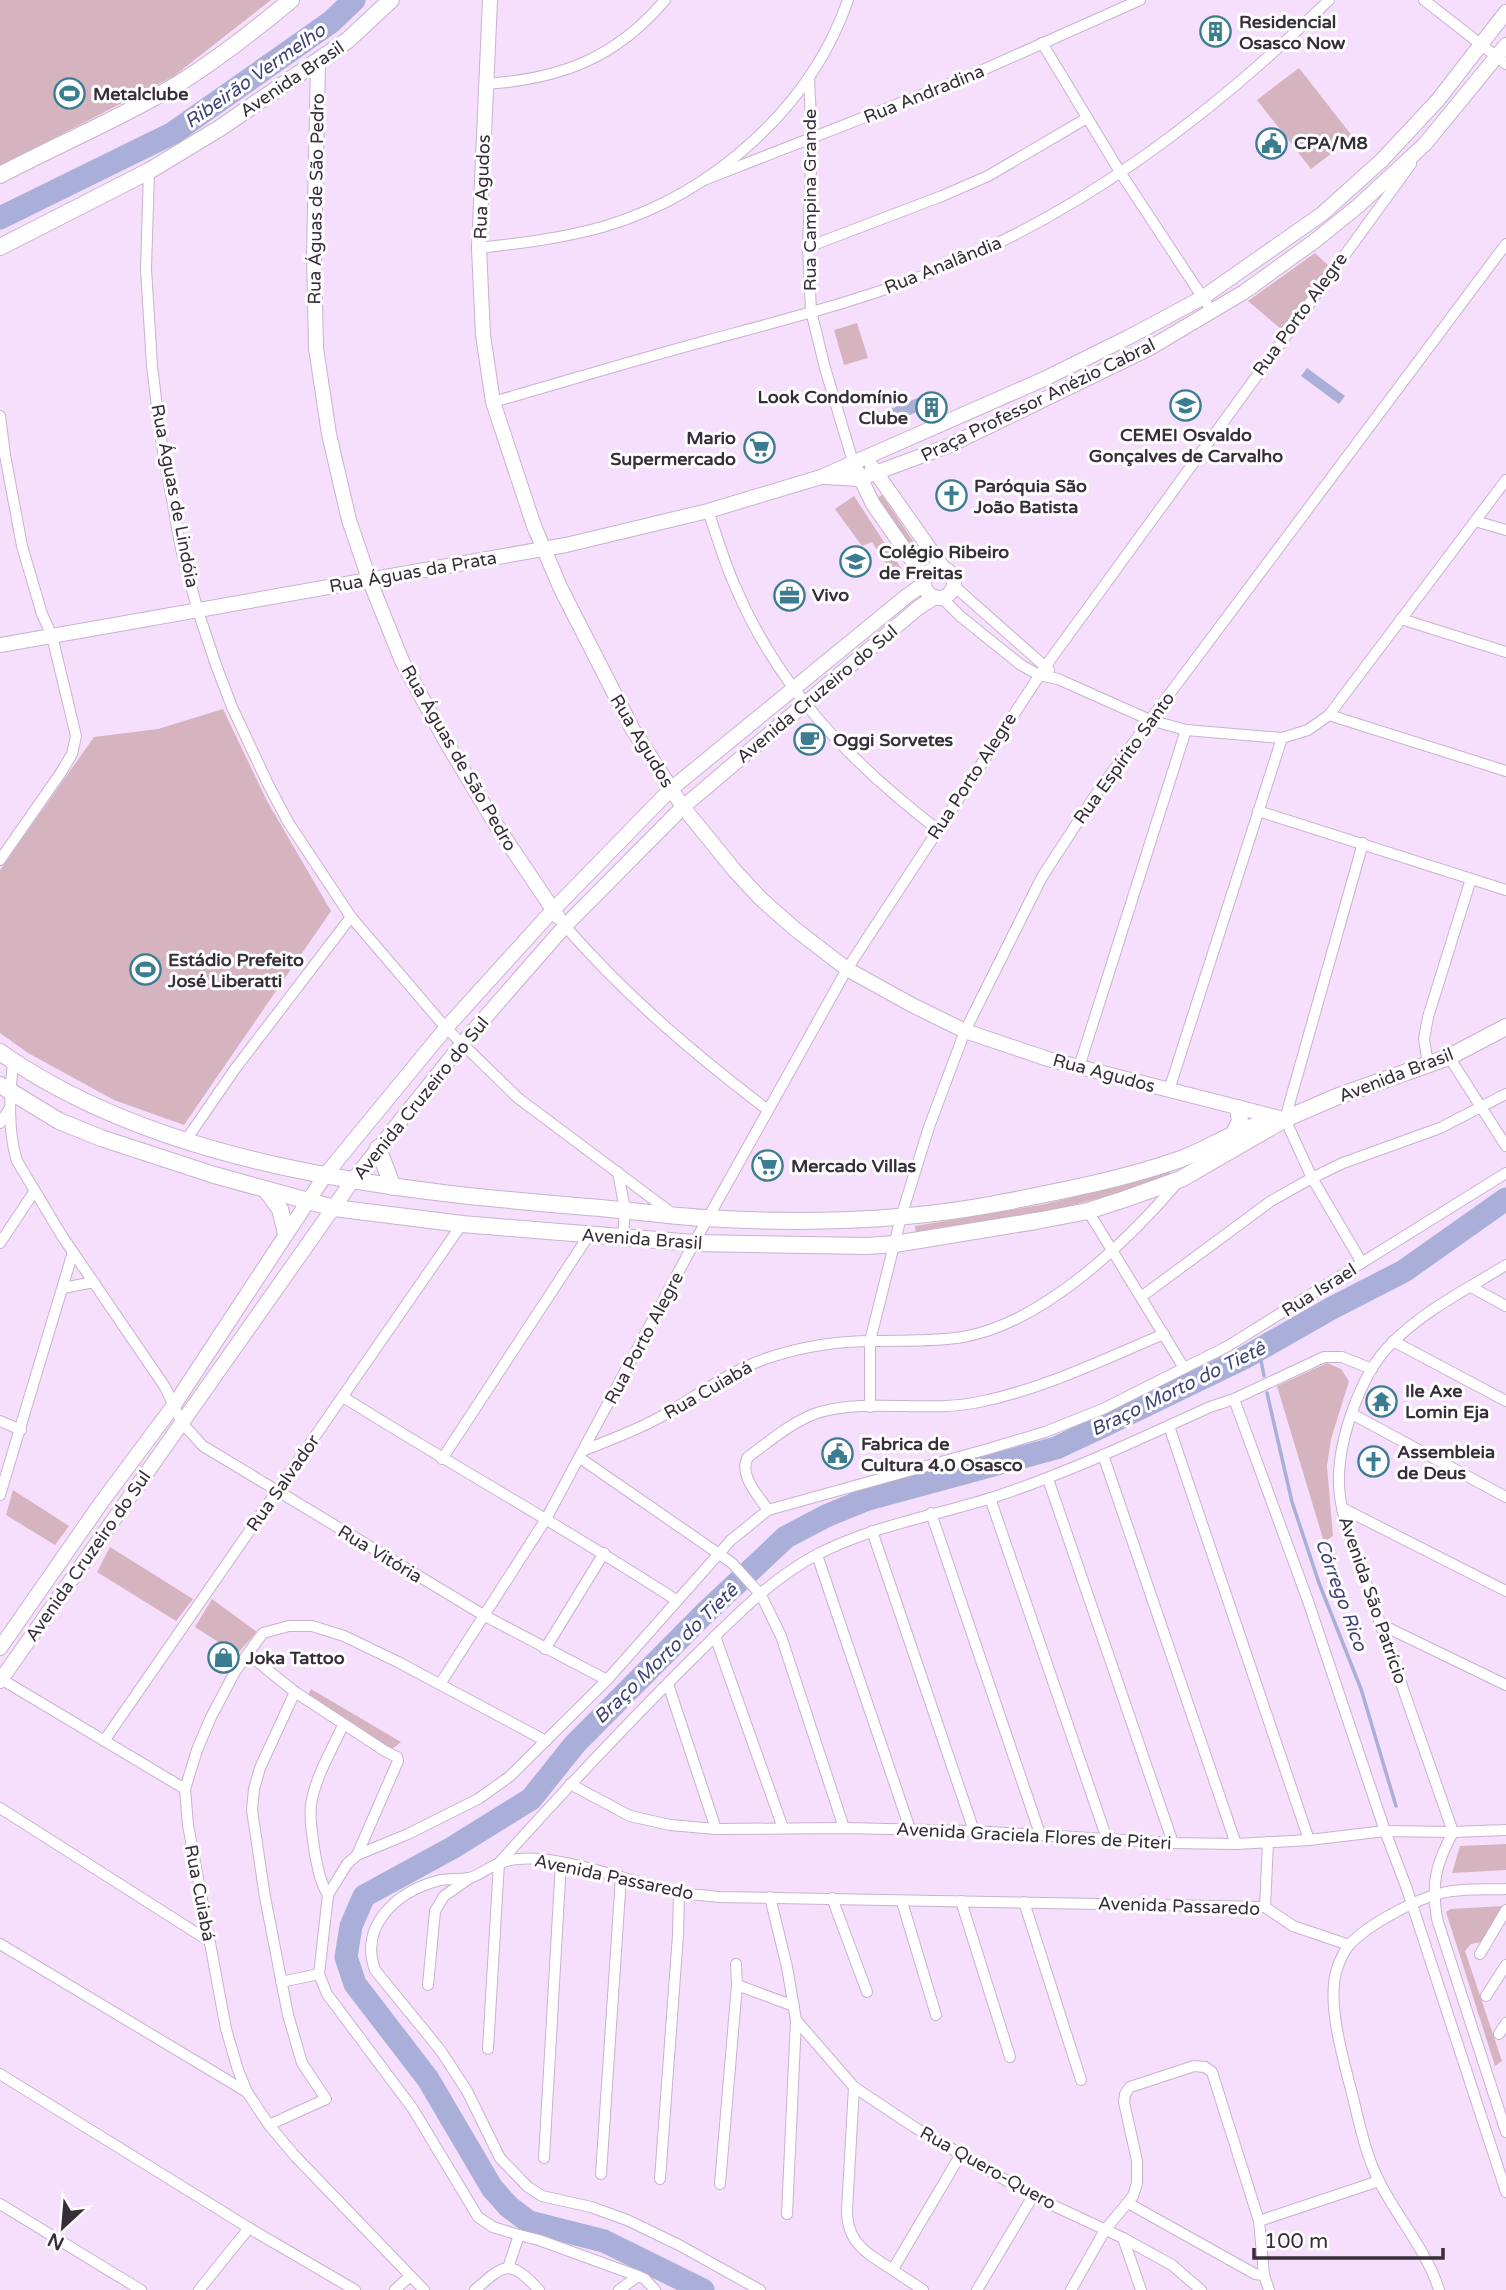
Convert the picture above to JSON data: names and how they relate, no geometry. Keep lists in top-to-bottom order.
{
  "streets": {
    "main road": ["Avenida Brasil"],
    "street": [
      "Rua Andradina",
      "Rua Agudos",
      "Rua Águas de São Pedro",
      "Rua Campina Grande",
      "Rua Analândia",
      "Rua Porto Alegre",
      "Praça Professor Anézio Cabral",
      "Rua Águas de Lindóia",
      "Rua Águas da Prata",
      "Avenida Cruzeiro do Sul",
      "Rua Espírito Santo",
      "Rua Israel",
      "Rua Cuiabá",
      "Rua Salvador",
      "Rua Vitória",
      "Avenida São Patrício",
      "Avenida Graciela Flores de Piteri",
      "Avenida Passaredo",
      "Rua Quero-Quero"
    ]
  },
  "crossings": [
    ["Avenida Brasil", "Rua Agudos"],
    ["Avenida Brasil", "Rua Águas de São Pedro"],
    ["Avenida Brasil", "Rua Porto Alegre"],
    ["Avenida Brasil", "Rua Águas de Lindóia"],
    ["Avenida Brasil", "Avenida Cruzeiro do Sul"],
    ["Avenida Brasil", "Rua Espírito Santo"],
    ["Avenida Brasil", "Rua Cuiabá"],
    ["Avenida Brasil", "Rua Salvador"],
    ["Avenida Brasil", "Rua Vitória"],
    ["Rua Andradina", "Rua Campina Grande"],
    ["Rua Agudos", "Rua Analândia"],
    ["Rua Agudos", "Rua Porto Alegre"],
    ["Rua Agudos", "Rua Águas da Prata"],
    ["Rua Agudos", "Avenida Cruzeiro do Sul"],
    ["Rua Agudos", "Rua Espírito Santo"],
    ["Rua Águas de São Pedro", "Rua Porto Alegre"],
    ["Rua Águas de São Pedro", "Rua Águas da Prata"],
    ["Rua Águas de São Pedro", "Avenida Cruzeiro do Sul"],
    ["Rua Campina Grande", "Rua Analândia"],
    ["Rua Campina Grande", "Praça Professor Anézio Cabral"],
    ["Rua Campina Grande", "Rua Águas da Prata"],
    ["Rua Campina Grande", "Avenida Cruzeiro do Sul"],
    ["Rua Porto Alegre", "Rua Cuiabá"],
    ["Praça Professor Anézio Cabral", "Rua Águas da Prata"],
    ["Rua Águas de Lindóia", "Rua Águas da Prata"],
    ["Rua Águas de Lindóia", "Avenida Cruzeiro do Sul"],
    ["Avenida Cruzeiro do Sul", "Rua Vitória"],
    ["Rua Espírito Santo", "Rua Cuiabá"],
    ["Rua Salvador", "Rua Vitória"],
    ["Avenida São Patrício", "Avenida Graciela Flores de Piteri"]
  ],
  "water": ["Ribeirão Vermelho", "Braço Morto do Tietê", "Córrego Rico"],
  "places": {
    "building": ["Residencial Osasco Now", "Look Condomínio Clube"],
    "sports": ["Metalclube", "Estádio Prefeito José Liberatti"],
    "public building": ["CPA/M8", "Fabrica de Cultura 4.0 Osasco"],
    "school or university": ["CEMEI Osvaldo Gonçalves de Carvalho", "Colégio Ribeiro de Freitas"],
    "supermarket": ["Mario Supermercado", "Mercado Villas"],
    "church": ["Paróquia São João Batista", "Assembleia de Deus"],
    "office": ["Vivo"],
    "cafe": ["Oggi Sorvetes"],
    "temple": ["Ile Axe Lomin Eja"],
    "shop": ["Joka Tattoo"]
  },
  "scale_bar": "100 m",
  "north": "bottom left"
}
